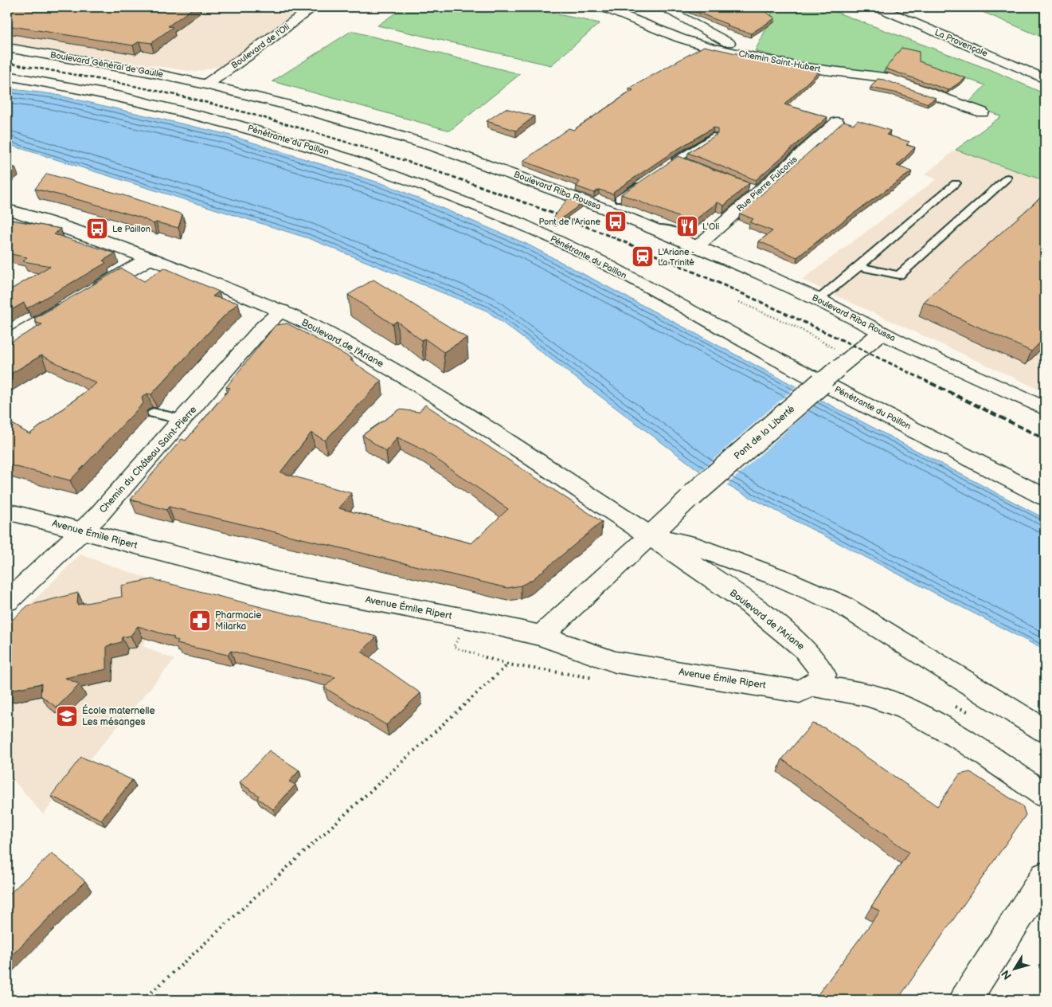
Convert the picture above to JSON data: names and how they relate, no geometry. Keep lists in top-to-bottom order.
{
  "streets": {
    "main road": [
      "La Provençale",
      "Boulevard de l'Oli",
      "Chemin Saint-Hubert",
      "Boulevard Général de Gaulle",
      "Pénétrante du Paillon",
      "Rue Pierre Fulconis",
      "Boulevard Riba Roussa",
      "Boulevard de l'Ariane",
      "Pont de la Liberté",
      "Chemin du Château Saint-Pierre",
      "Avenue Émile Ripert"
    ]
  },
  "crossings": [
    ["Boulevard de l'Oli", "Boulevard Général de Gaulle"],
    ["Boulevard de l'Oli", "Boulevard Riba Roussa"],
    ["Boulevard Général de Gaulle", "Boulevard Riba Roussa"],
    ["Rue Pierre Fulconis", "Boulevard Riba Roussa"],
    ["Boulevard Riba Roussa", "Pont de la Liberté"],
    ["Boulevard de l'Ariane", "Pont de la Liberté"],
    ["Boulevard de l'Ariane", "Chemin du Château Saint-Pierre"],
    ["Boulevard de l'Ariane", "Avenue Émile Ripert"],
    ["Pont de la Liberté", "Avenue Émile Ripert"],
    ["Chemin du Château Saint-Pierre", "Avenue Émile Ripert"]
  ],
  "places": {
    "bus stop": ["Pont de l'Ariane", "Le Paillon"],
    "restaurant": ["L'Oli"],
    "station": ["L'Ariane - La Trinité"],
    "pharmacy": ["Pharmacie Milarka"],
    "school or university": ["École maternelle Les mésanges"]
  },
  "north": "bottom left"
}
